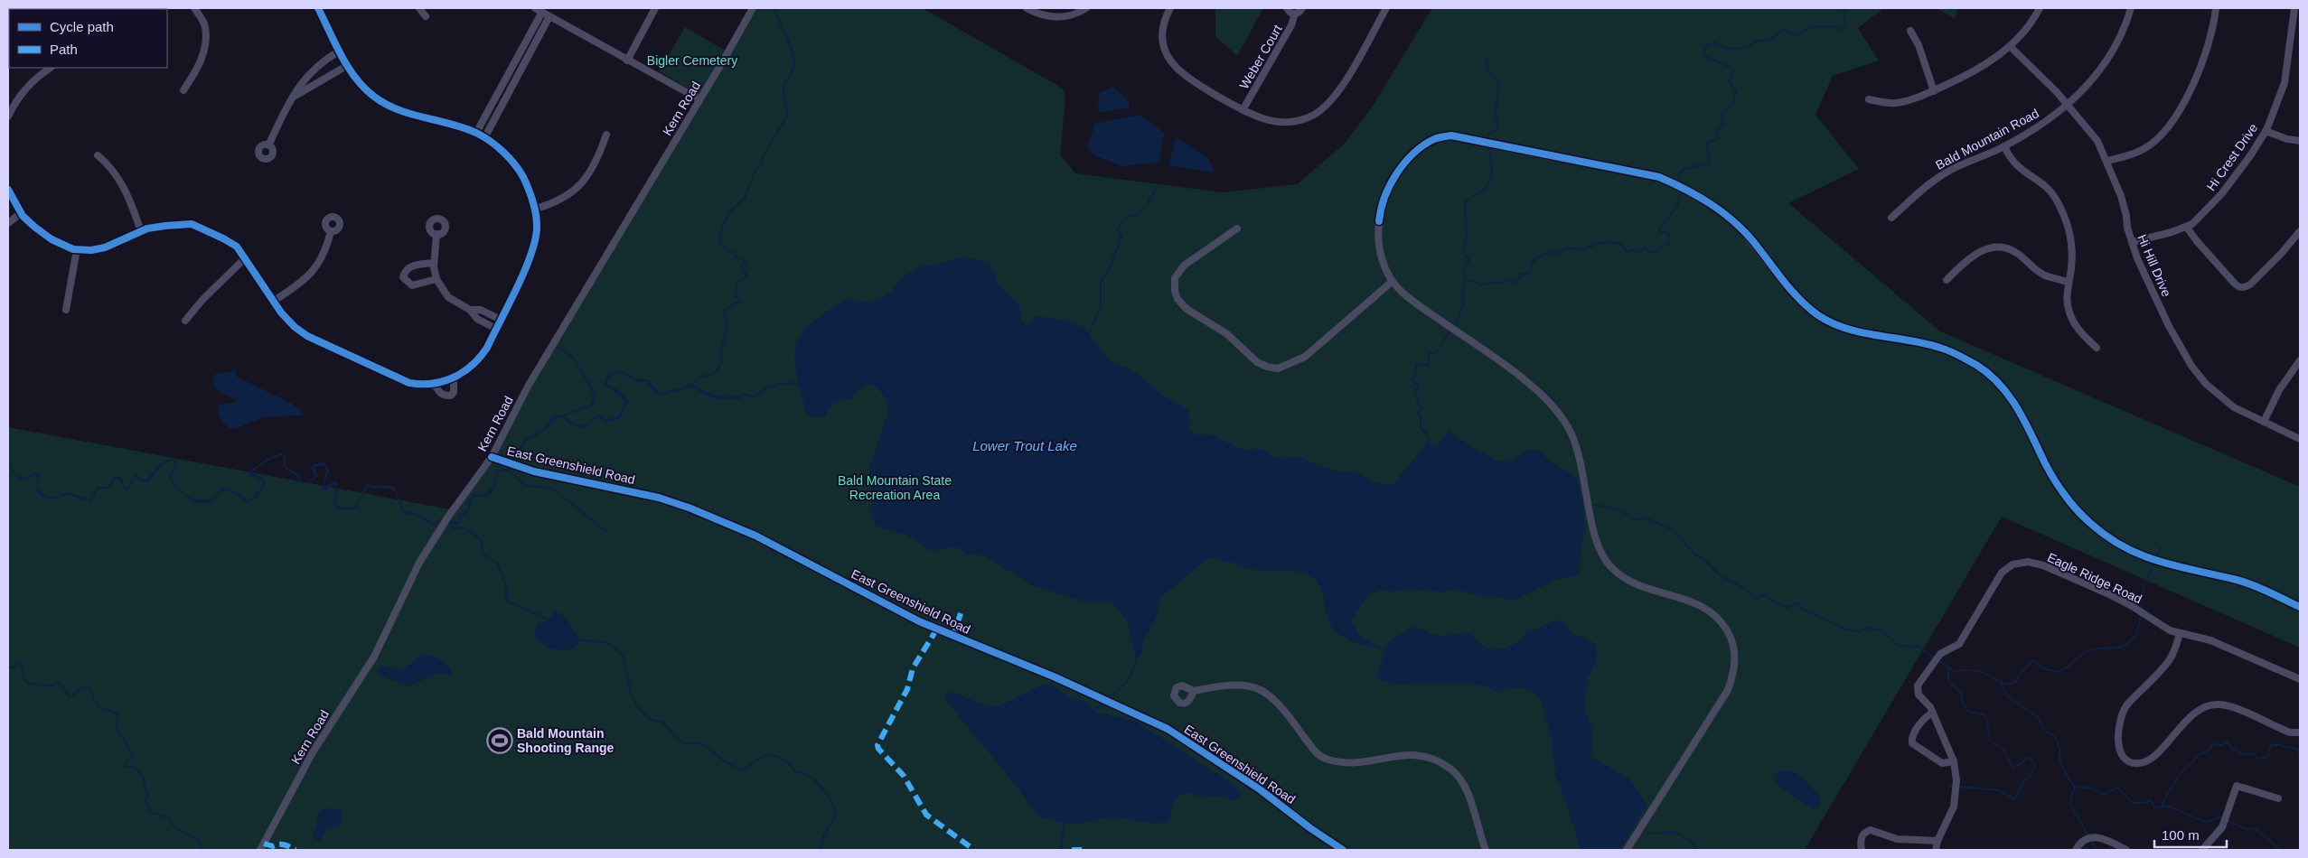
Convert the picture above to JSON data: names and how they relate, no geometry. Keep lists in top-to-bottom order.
{
  "streets": {
    "street": [
      "Weber Court",
      "Kern Road",
      "Bald Mountain Road",
      "Hi Crest Drive",
      "Hi Hill Drive",
      "East Greenshield Road",
      "Eagle Ridge Road"
    ]
  },
  "crossings": [
    ["Kern Road", "East Greenshield Road"],
    ["Bald Mountain Road", "Hi Hill Drive"],
    ["Hi Crest Drive", "Hi Hill Drive"]
  ],
  "water": ["Lower Trout Lake"],
  "parks": ["Bigler Cemetery", "Bald Mountain State Recreation Area"],
  "places": {
    "sports": ["Bald Mountain Shooting Range"]
  },
  "legend": ["Cycle path", "Path"],
  "scale_bar": "100 m"
}
